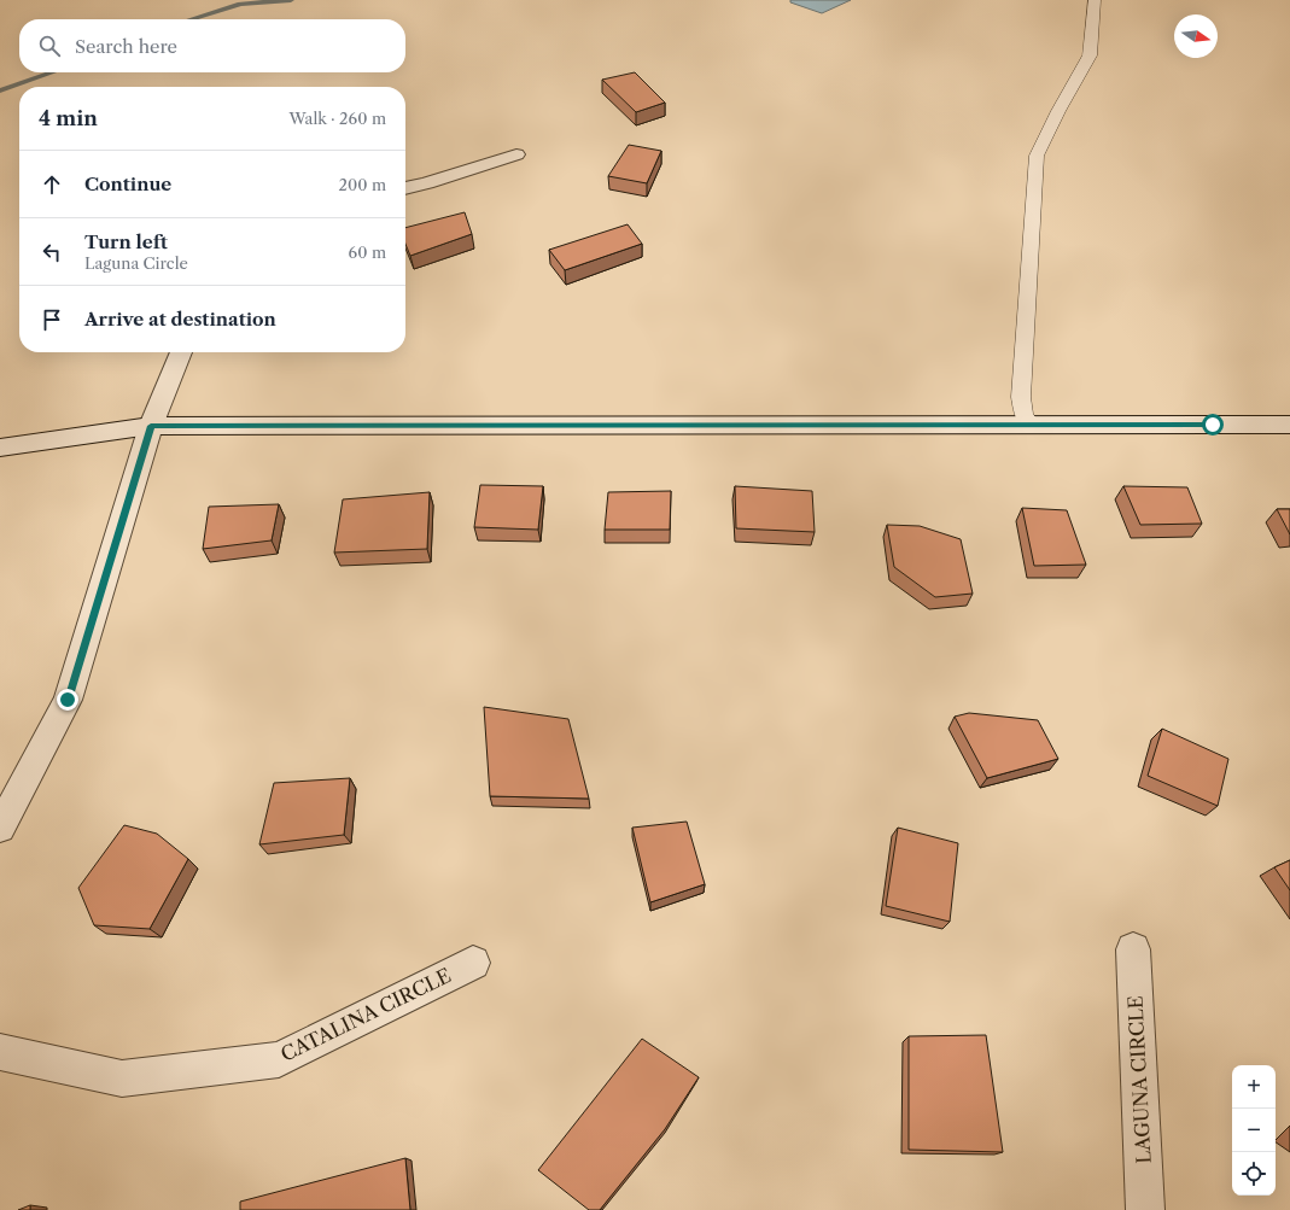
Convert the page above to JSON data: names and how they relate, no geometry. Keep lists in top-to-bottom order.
{
  "streets": {
    "main road": ["CATALINA CIRCLE", "LAGUNA CIRCLE"]
  },
  "north": "right",
  "page": {
    "search": "Search here",
    "heading": ["4 min", "Walk · 260 m"],
    "list": [
      ["Continue", "200 m"],
      ["Turn left", "Laguna Circle", "60 m"],
      "Arrive at destination"
    ],
    "map_buttons": ["+", "−"]
  }
}
